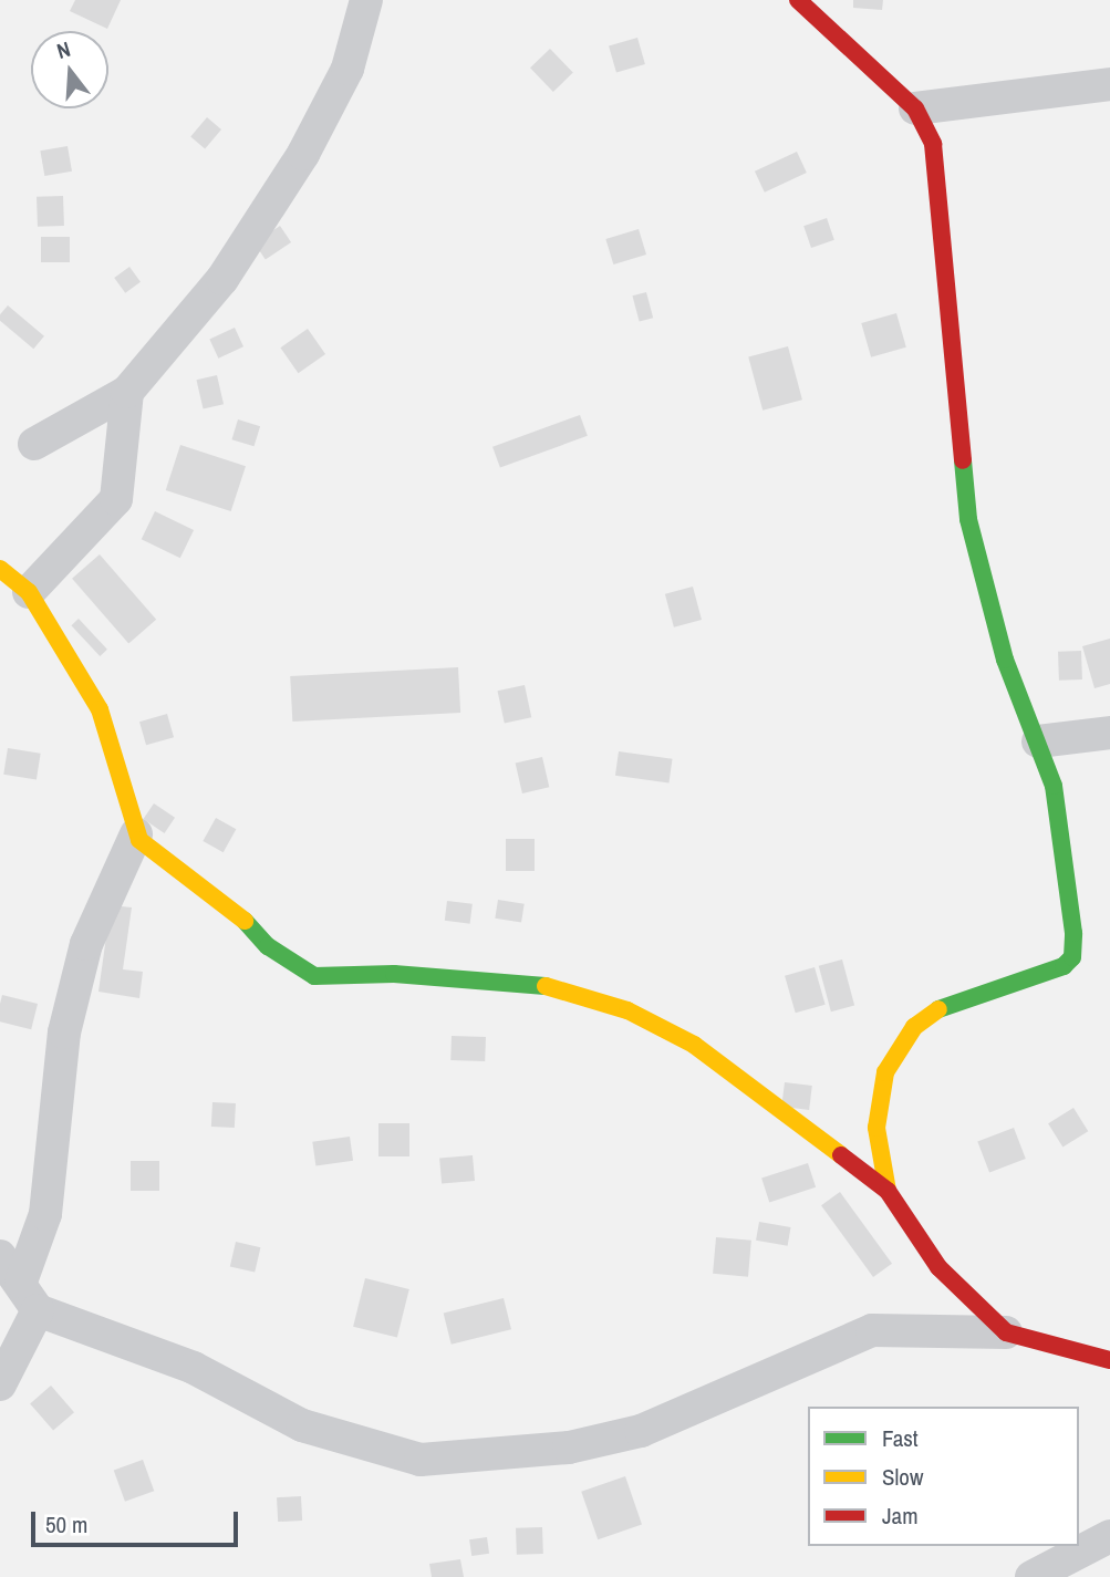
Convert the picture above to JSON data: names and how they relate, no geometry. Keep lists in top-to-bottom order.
{
  "legend": ["Fast", "Slow", "Jam"],
  "scale_bar": "50 m",
  "north": "top"
}
